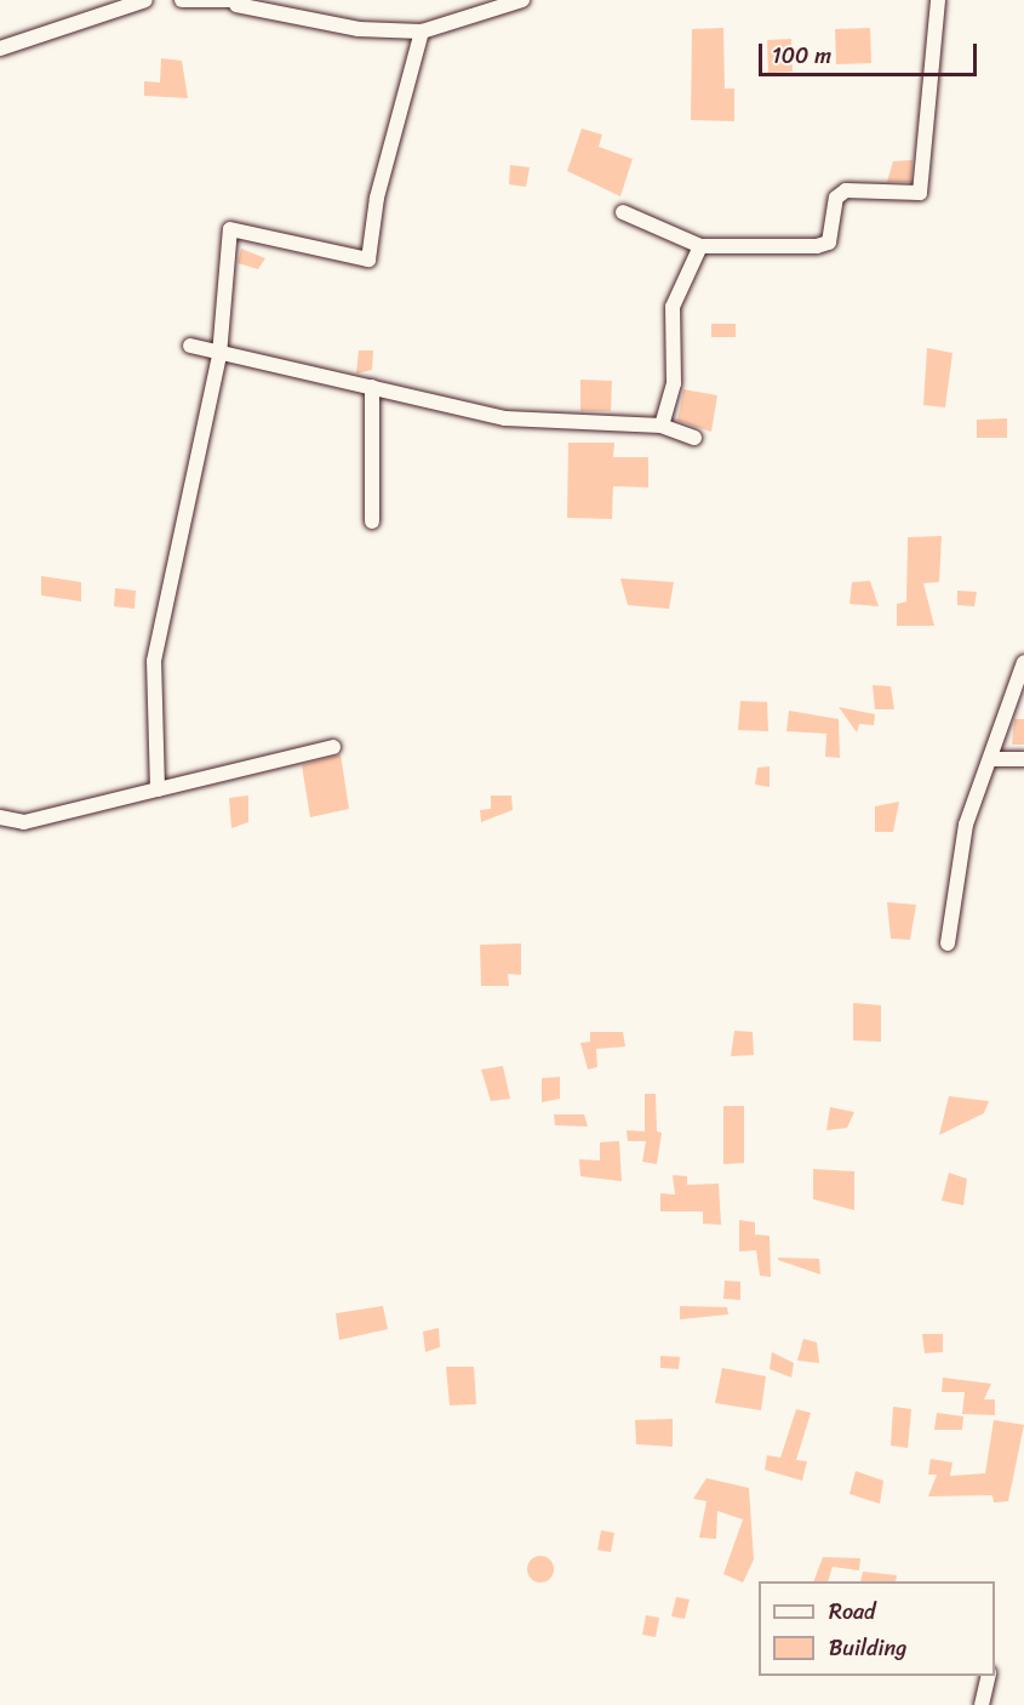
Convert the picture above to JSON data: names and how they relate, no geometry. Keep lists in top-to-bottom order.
{
  "legend": ["Road", "Building"],
  "scale_bar": "100 m"
}
